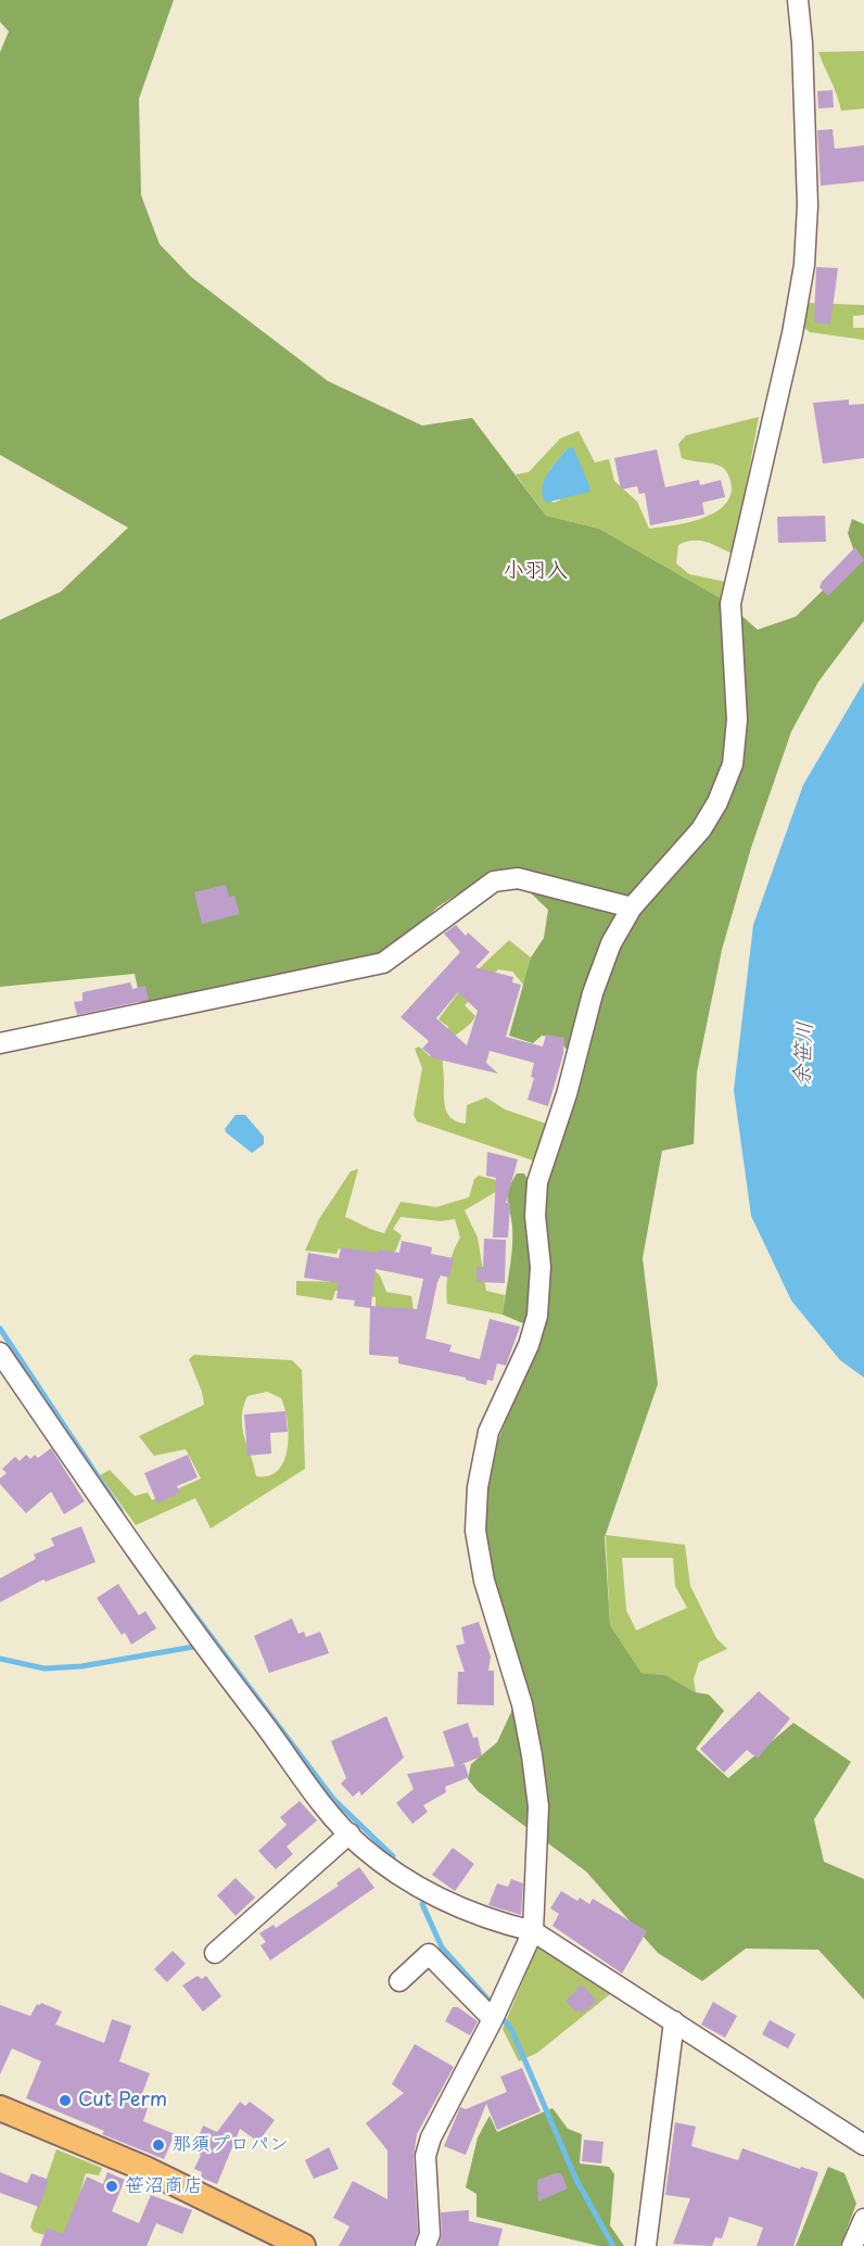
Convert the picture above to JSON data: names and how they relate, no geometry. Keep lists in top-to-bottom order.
{
  "districts": ["小羽入"],
  "water": ["余笹川"],
  "places": ["Cut Perm", "那須プロパン", "笹沼商店"]
}
